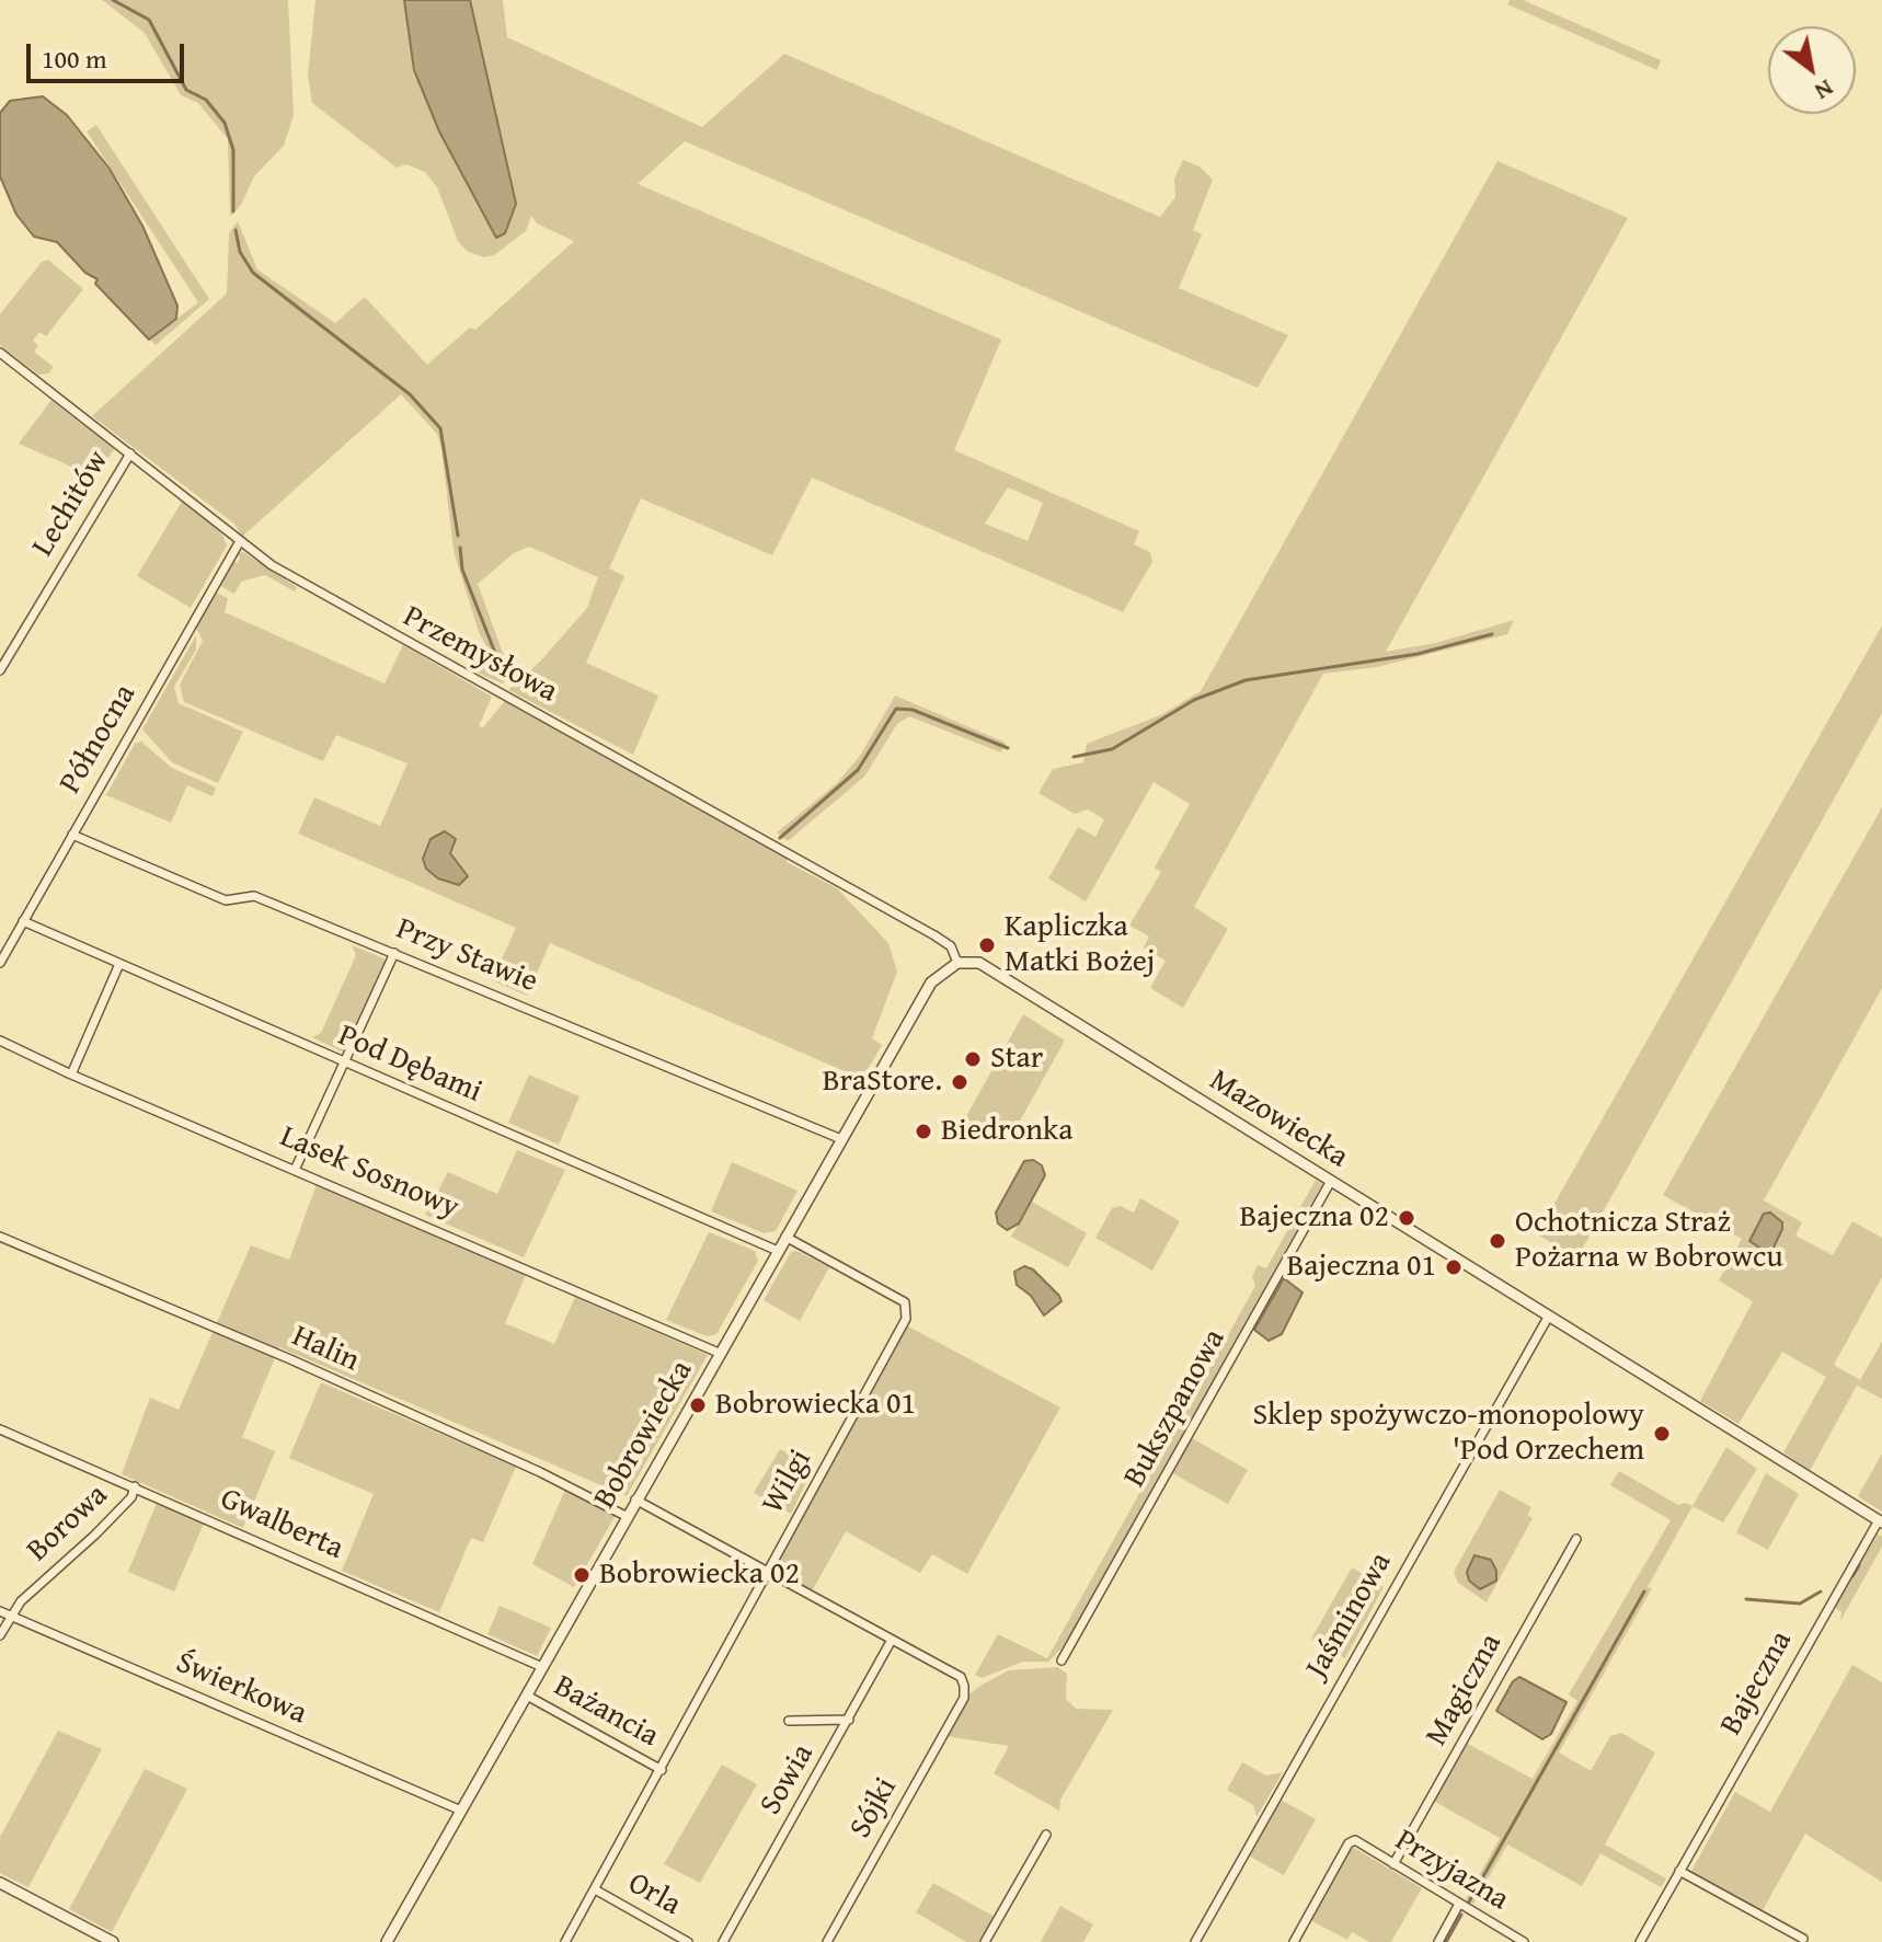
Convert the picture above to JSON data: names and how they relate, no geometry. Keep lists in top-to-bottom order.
{
  "streets": {
    "street": [
      "Lechitów",
      "Przemysłowa",
      "Północna",
      "Przy Stawie",
      "Pod Dębami",
      "Mazowiecka",
      "Lasek Sosnowy",
      "Halin",
      "Bukszpanowa",
      "Bobrowiecka",
      "Wilgi",
      "Borowa",
      "Gwalberta",
      "Jaśminowa",
      "Bajeczna",
      "Świerkowa",
      "Magiczna",
      "Bażancia",
      "Sowia",
      "Sójki",
      "Przyjazna",
      "Orla"
    ]
  },
  "crossings": [
    ["Lechitów", "Przemysłowa"],
    ["Przemysłowa", "Północna"],
    ["Przemysłowa", "Mazowiecka"],
    ["Przemysłowa", "Bobrowiecka"],
    ["Północna", "Przy Stawie"],
    ["Północna", "Pod Dębami"],
    ["Przy Stawie", "Bobrowiecka"],
    ["Pod Dębami", "Bobrowiecka"],
    ["Mazowiecka", "Bukszpanowa"],
    ["Mazowiecka", "Bobrowiecka"],
    ["Mazowiecka", "Jaśminowa"],
    ["Mazowiecka", "Bajeczna"],
    ["Lasek Sosnowy", "Bobrowiecka"],
    ["Halin", "Bobrowiecka"],
    ["Bobrowiecka", "Wilgi"],
    ["Bobrowiecka", "Gwalberta"],
    ["Bobrowiecka", "Świerkowa"],
    ["Bobrowiecka", "Bażancia"],
    ["Wilgi", "Bażancia"],
    ["Wilgi", "Orla"],
    ["Borowa", "Gwalberta"],
    ["Borowa", "Świerkowa"],
    ["Magiczna", "Przyjazna"],
    ["Sowia", "Sójki"]
  ],
  "places": [
    "Kapliczka Matki Bożej",
    "Star",
    "BraStore.",
    "Biedronka",
    "Bajeczna 02",
    "Ochotnicza Straż Pożarna w Bobrowcu",
    "Bajeczna 01",
    "Bobrowiecka 01",
    "Sklep spożywczo-monopolowy 'Pod Orzechem",
    "Bobrowiecka 02"
  ],
  "scale_bar": "100 m",
  "north": "bottom right"
}
